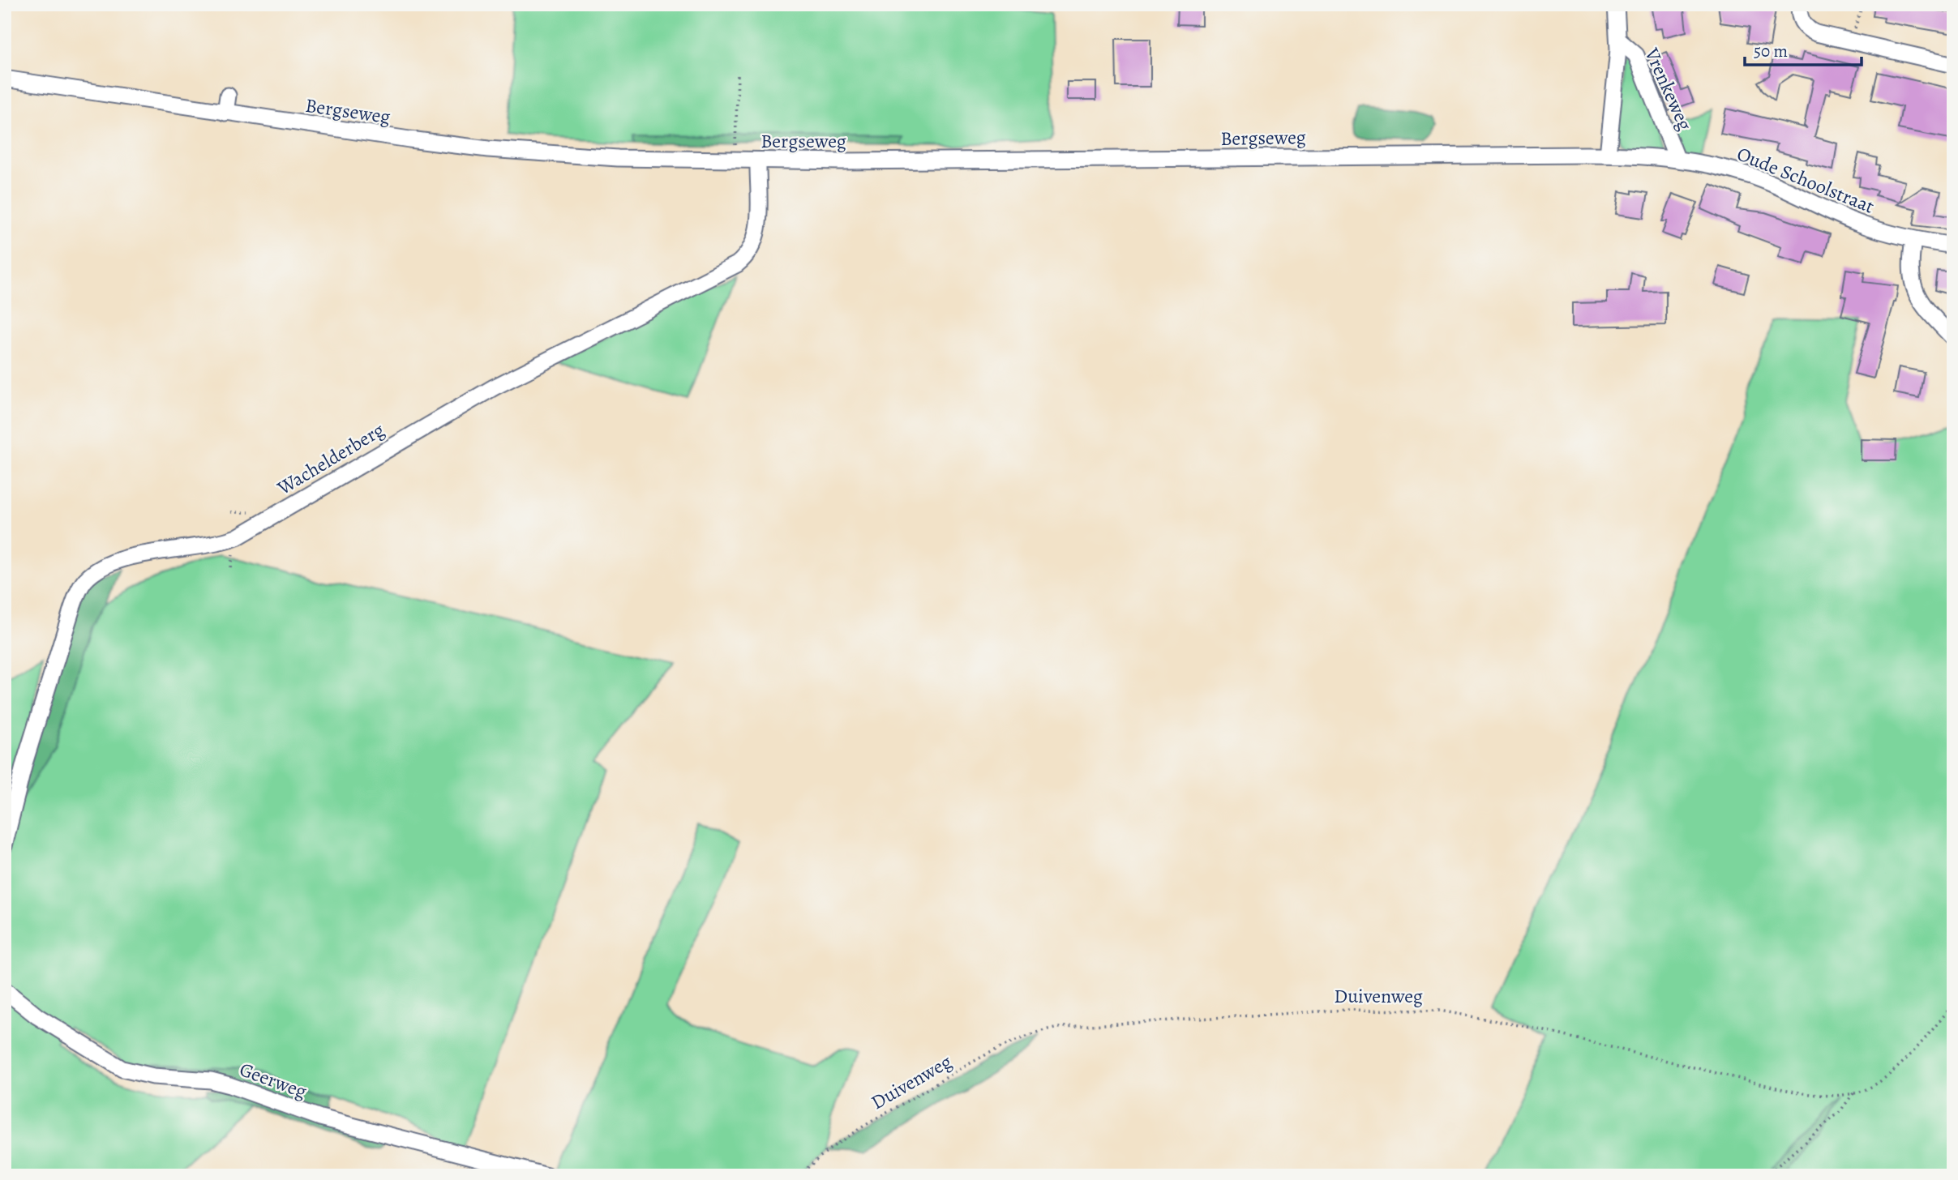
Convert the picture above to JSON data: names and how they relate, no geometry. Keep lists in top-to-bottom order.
{
  "streets": {
    "street": [
      "Vrenkeweg",
      "Bergseweg",
      "Oude Schoolstraat",
      "Wachelderberg",
      "Geerweg"
    ],
    "path": ["Duivenweg"]
  },
  "crossings": [
    ["Vrenkeweg", "Bergseweg"],
    ["Vrenkeweg", "Oude Schoolstraat"],
    ["Bergseweg", "Oude Schoolstraat"],
    ["Bergseweg", "Wachelderberg"]
  ],
  "scale_bar": "50 m"
}
